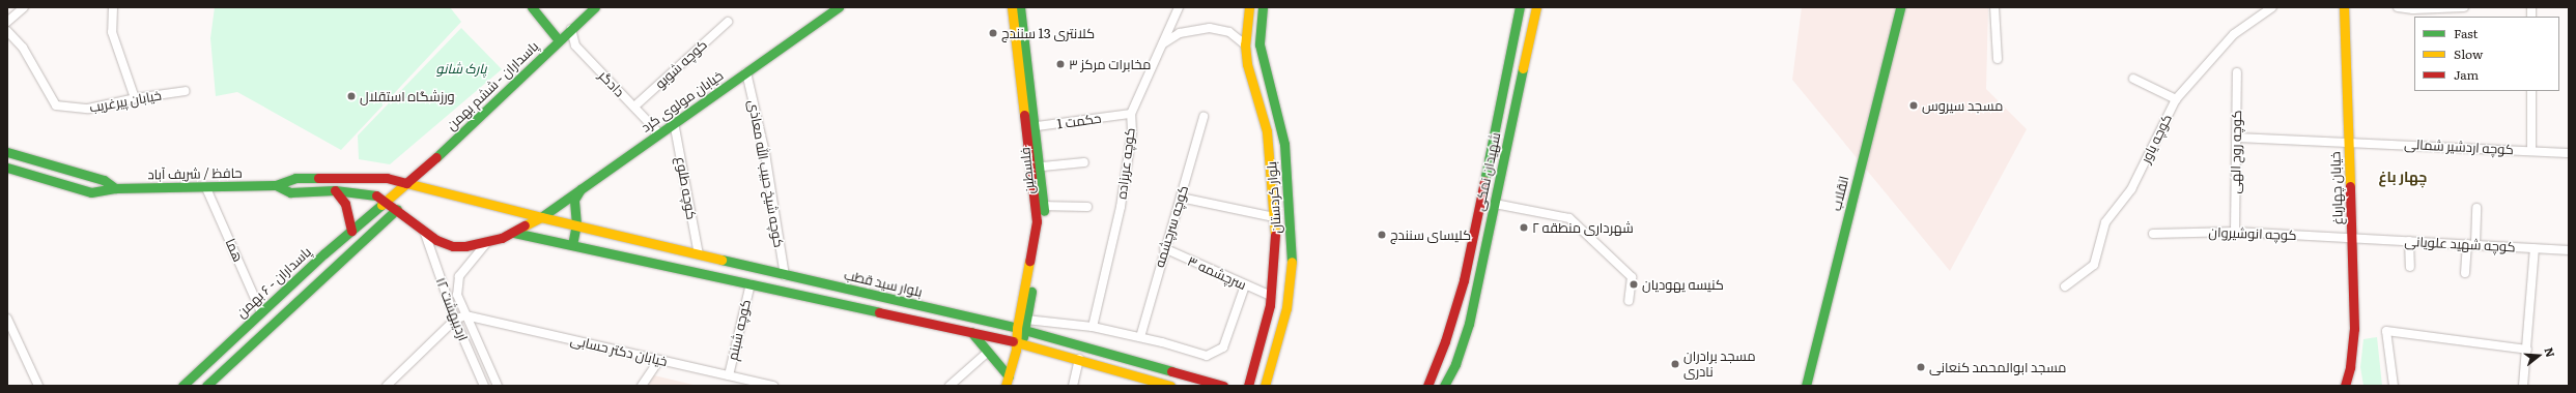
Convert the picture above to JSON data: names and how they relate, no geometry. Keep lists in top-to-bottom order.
{
  "streets": {
    "main road": [
      "پاسداران - ششم بهمن",
      "خیابان مولوی کرد",
      "فلسطین",
      "شهیدان نمکی",
      "حافظ / شریف آباد",
      "خیابان چهارباغ",
      "انقلاب",
      "بلوار کردستان",
      "پاسداران - ۶ بهمن",
      "بلوار سید قطب"
    ],
    "street": [
      "کوچه شوبو",
      "دادگر",
      "خیابان پیرغریب",
      "حکمت 1",
      "کوچه یاور",
      "کوچه اردشیر شمالی",
      "کوچه روح الهی",
      "کوچه عربزاده",
      "کوچه شیخ حبیب الله معاذی",
      "کوچه طلوع",
      "کوچه سرچشمه",
      "کوچه انوشیروان",
      "کوچه شهید علویانی",
      "هما",
      "سرچشمه ۳",
      "۱۲ اردیبهشت",
      "کوچه شبنم",
      "خیابان دکتر حسابی"
    ]
  },
  "crossings": [
    ["کوچه شوبو", "دادگر"],
    ["دادگر", "پاسداران - ششم بهمن"],
    ["دادگر", "خیابان مولوی کرد"],
    ["پاسداران - ششم بهمن", "حافظ / شریف آباد"],
    ["پاسداران - ششم بهمن", "پاسداران - ۶ بهمن"],
    ["خیابان مولوی کرد", "حافظ / شریف آباد"],
    ["خیابان مولوی کرد", "کوچه شیخ حبیب الله معاذی"],
    ["خیابان مولوی کرد", "کوچه طلوع"],
    ["خیابان مولوی کرد", "بلوار سید قطب"],
    ["خیابان مولوی کرد", "۱۲ اردیبهشت"],
    ["حکمت 1", "کوچه عربزاده"],
    ["حکمت 1", "فلسطین"],
    ["کوچه اردشیر شمالی", "کوچه روح الهی"],
    ["کوچه اردشیر شمالی", "خیابان چهارباغ"],
    ["کوچه روح الهی", "کوچه انوشیروان"],
    ["فلسطین", "بلوار سید قطب"],
    ["حافظ / شریف آباد", "هما"],
    ["حافظ / شریف آباد", "پاسداران - ۶ بهمن"],
    ["حافظ / شریف آباد", "بلوار سید قطب"],
    ["حافظ / شریف آباد", "۱۲ اردیبهشت"],
    ["کوچه شیخ حبیب الله معاذی", "بلوار سید قطب"],
    ["کوچه طلوع", "بلوار سید قطب"],
    ["خیابان چهارباغ", "کوچه انوشیروان"],
    ["خیابان چهارباغ", "کوچه شهید علویانی"],
    ["بلوار کردستان", "سرچشمه ۳"],
    ["کوچه سرچشمه", "سرچشمه ۳"],
    ["کوچه انوشیروان", "کوچه شهید علویانی"],
    ["هما", "پاسداران - ۶ بهمن"],
    ["۱۲ اردیبهشت", "خیابان دکتر حسابی"],
    ["کوچه شبنم", "خیابان دکتر حسابی"]
  ],
  "districts": ["چهار باغ"],
  "parks": ["پارک شانو"],
  "places": [
    "کلانتری 13 سنندج",
    "مخابرات مرکز ۳",
    "ورزشگاه استقلال",
    "مسجد سیروس",
    "شهرداری منطقه ۲",
    "کلیسای سنندج",
    "کنیسه یهودیان",
    "مسجد برادران نادری",
    "مسجد ابوالمحمد کنعانی"
  ],
  "legend": ["Fast", "Slow", "Jam"],
  "north": "right"
}
